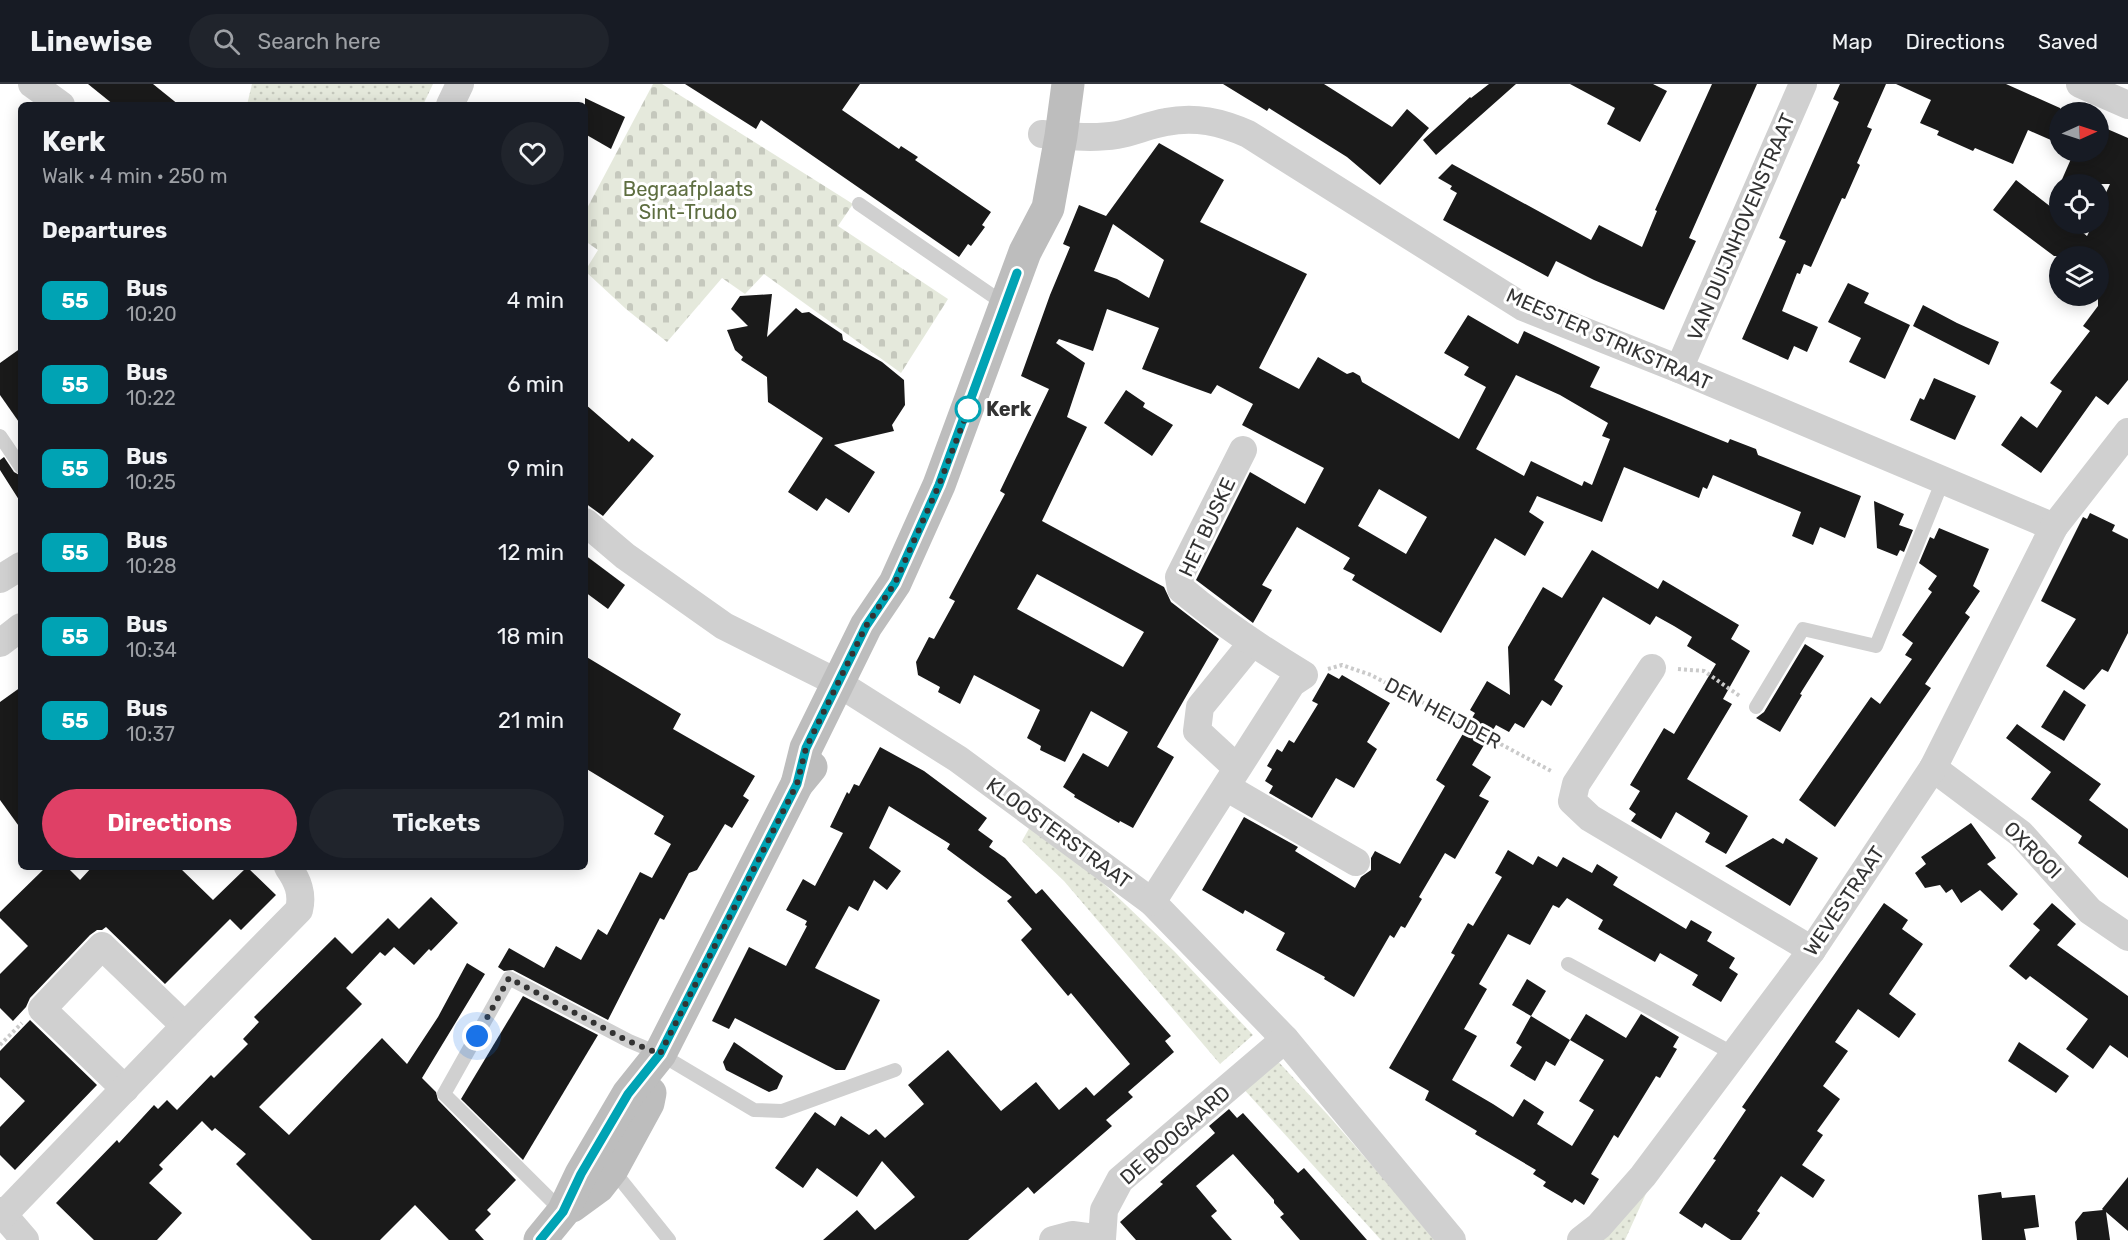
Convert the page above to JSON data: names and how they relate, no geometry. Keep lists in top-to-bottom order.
{
  "streets": {
    "street": [
      "VAN DUIJNHOVENSTRAAT",
      "MEESTER STRIKSTRAAT",
      "HET BUSKE",
      "KLOOSTERSTRAAT",
      "OXROOI",
      "WEVESTRAAT",
      "DE BOOGAARD"
    ],
    "path": ["DEN HEIJDER"]
  },
  "crossings": [
    ["VAN DUIJNHOVENSTRAAT", "MEESTER STRIKSTRAAT"],
    ["MEESTER STRIKSTRAAT", "WEVESTRAAT"],
    ["HET BUSKE", "DEN HEIJDER"],
    ["KLOOSTERSTRAAT", "DE BOOGAARD"],
    ["OXROOI", "WEVESTRAAT"]
  ],
  "parks": ["Begraafplaats Sint-Trudo"],
  "places": ["Kerk"],
  "lines": ["bus line 55"],
  "north": "right",
  "page": {
    "header": "Linewise",
    "search": "Search here",
    "nav": ["Map", "Directions", "Saved"],
    "heading": [
      ["Kerk", "Walk · 4 min · 250 m"],
      "Departures"
    ],
    "list": [
      {
        "mark": "55",
        "name": "Bus",
        "note": "10:20",
        "value": "4 min"
      },
      {
        "mark": "55",
        "name": "Bus",
        "note": "10:22",
        "value": "6 min"
      },
      {
        "mark": "55",
        "name": "Bus",
        "note": "10:25",
        "value": "9 min"
      },
      {
        "mark": "55",
        "name": "Bus",
        "note": "10:28",
        "value": "12 min"
      },
      {
        "mark": "55",
        "name": "Bus",
        "note": "10:34",
        "value": "18 min"
      },
      {
        "mark": "55",
        "name": "Bus",
        "note": "10:37",
        "value": "21 min"
      }
    ],
    "buttons": ["Directions", "Tickets"]
  }
}
